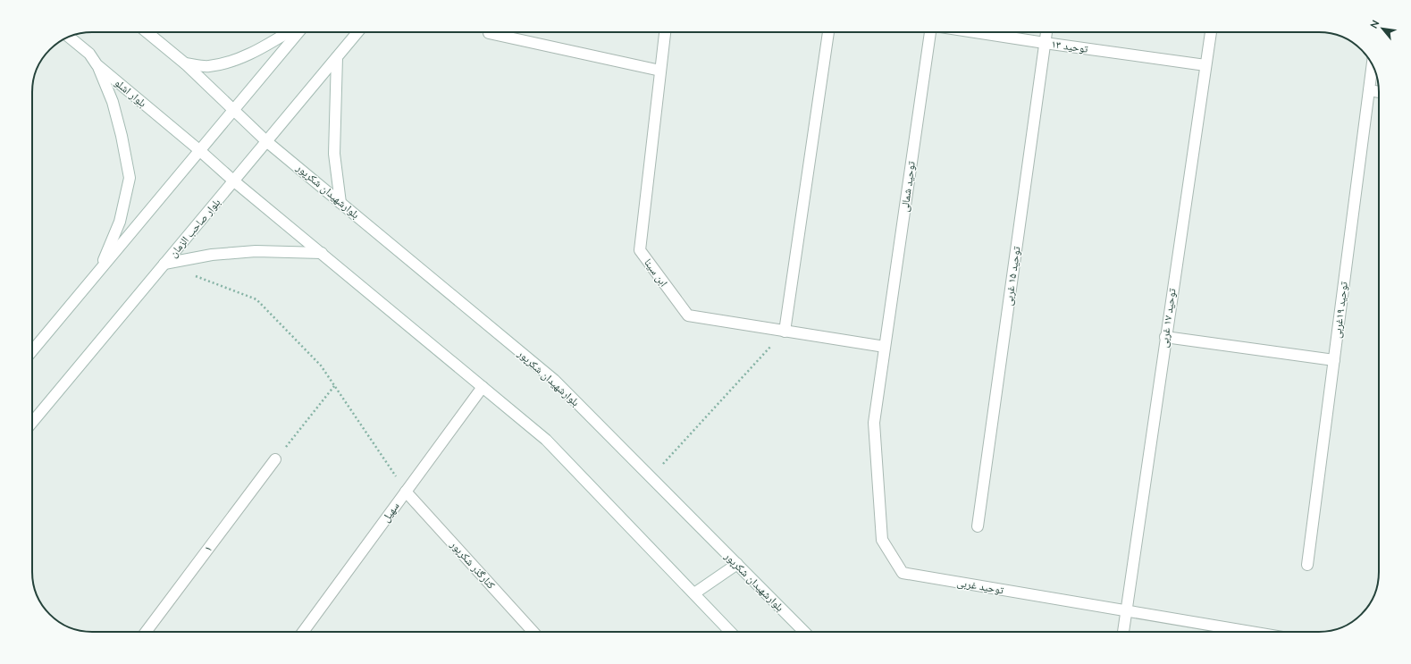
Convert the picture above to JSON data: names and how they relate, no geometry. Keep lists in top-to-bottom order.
{
  "streets": {
    "street": [
      "توحید ۱۳",
      "بلوار اشلو",
      "توحید شمالی",
      "بلوارشهیدان شکرپور",
      "بلوار صاحب الزمان",
      "ابن سینا",
      "توحید ۱۵ غربی",
      "توحید ۱۹غربی",
      "توحید ۱۷ غربی",
      "سهیل",
      "۱",
      "کنارگذر شکرپور",
      "توحید غربی"
    ]
  },
  "crossings": [
    ["توحید ۱۳", "توحید ۱۵ غربی"],
    ["توحید ۱۳", "توحید ۱۷ غربی"],
    ["بلوار اشلو", "بلوار صاحب الزمان"],
    ["توحید شمالی", "ابن سینا"],
    ["توحید شمالی", "توحید غربی"],
    ["بلوارشهیدان شکرپور", "بلوار صاحب الزمان"],
    ["ابن سینا", "توحید غربی"],
    ["توحید ۱۷ غربی", "توحید غربی"],
    ["سهیل", "کنارگذر شکرپور"]
  ],
  "north": "top left"
}
